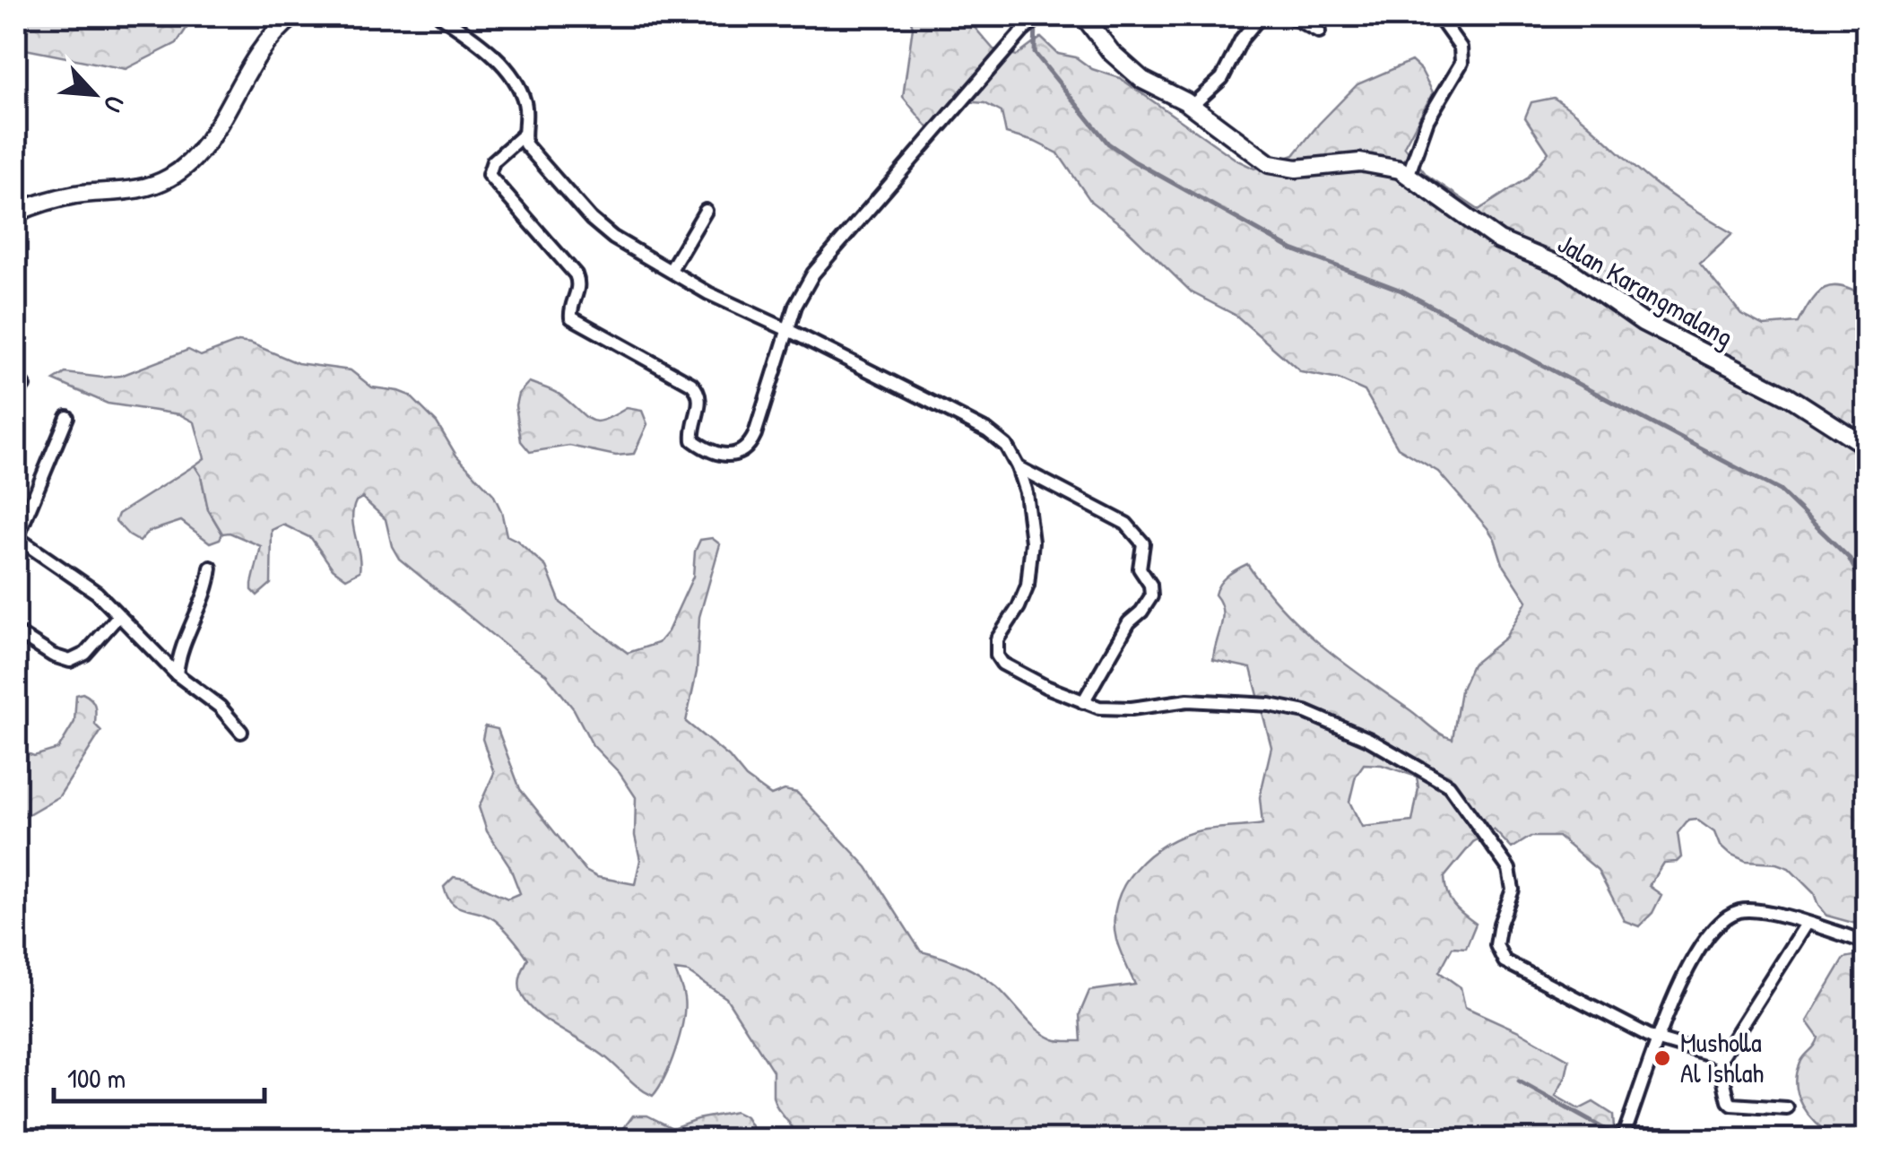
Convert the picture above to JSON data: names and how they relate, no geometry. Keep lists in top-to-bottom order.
{
  "streets": {
    "street": ["Jalan Karangmalang"]
  },
  "places": ["Musholla Al Ishlah"],
  "scale_bar": "100 m",
  "north": "bottom right"
}
